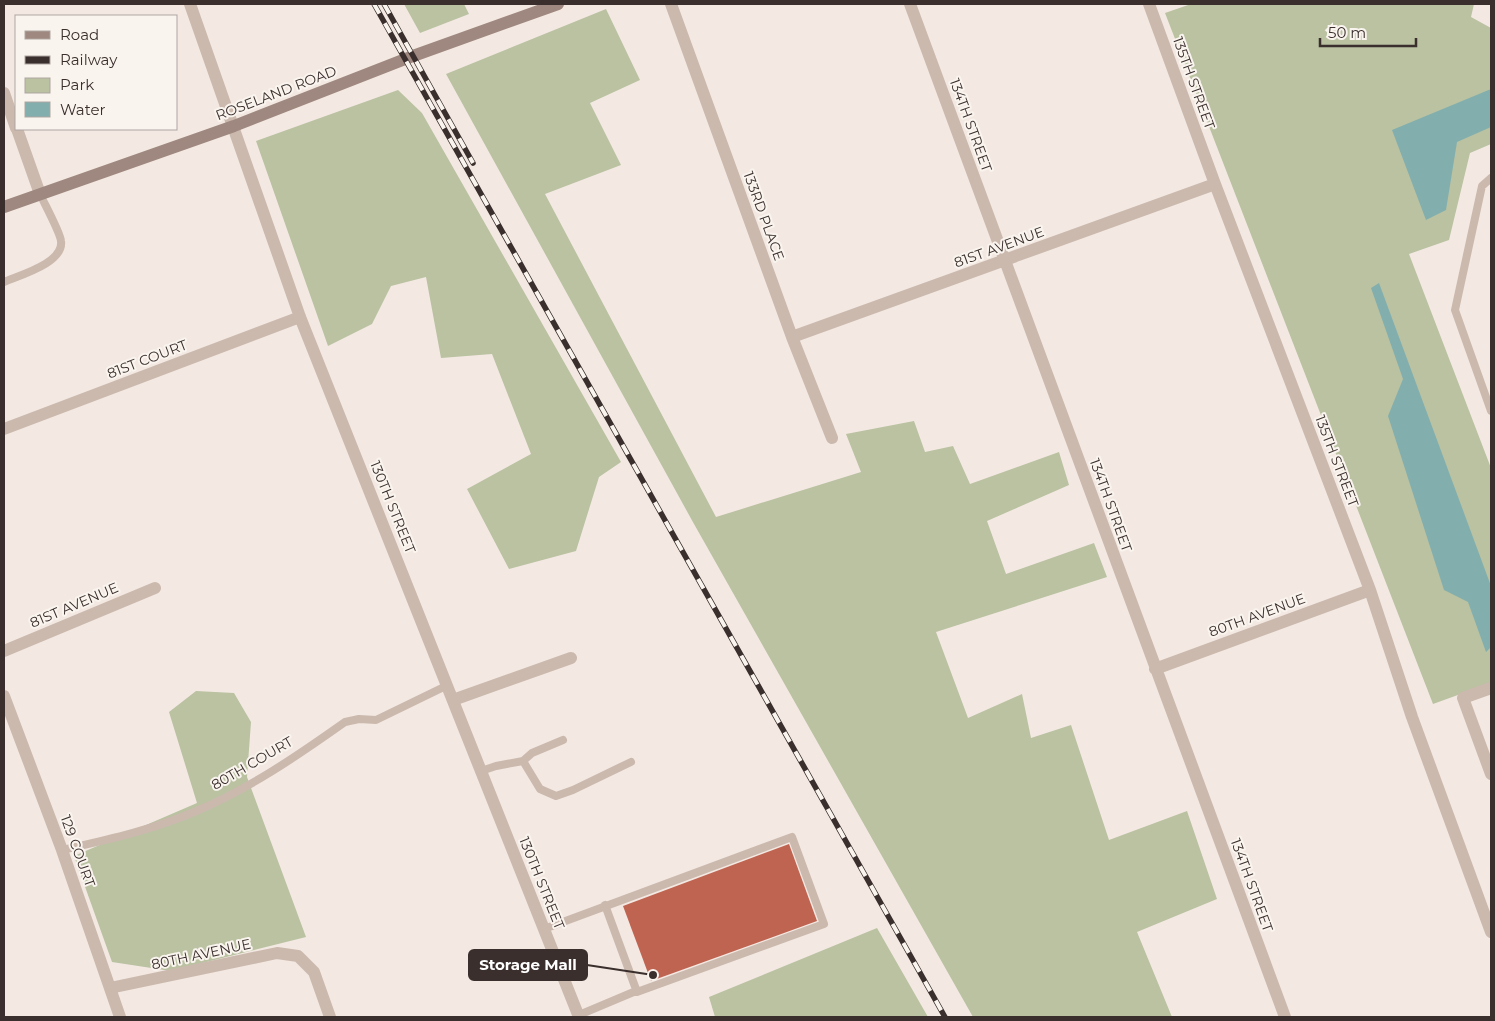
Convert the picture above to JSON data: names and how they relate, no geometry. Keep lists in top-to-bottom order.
{
  "streets": {
    "main road": ["ROSELAND ROAD"],
    "street": [
      "135TH STREET",
      "134TH STREET",
      "133RD PLACE",
      "81ST AVENUE",
      "81ST COURT",
      "130TH STREET",
      "80TH AVENUE",
      "129 COURT"
    ],
    "lane": ["80TH COURT"]
  },
  "crossings": [
    ["135TH STREET", "81ST AVENUE"],
    ["135TH STREET", "80TH AVENUE"],
    ["ROSELAND ROAD", "130TH STREET"],
    ["134TH STREET", "81ST AVENUE"],
    ["134TH STREET", "80TH AVENUE"],
    ["133RD PLACE", "81ST AVENUE"],
    ["81ST COURT", "130TH STREET"],
    ["130TH STREET", "80TH COURT"],
    ["80TH AVENUE", "129 COURT"],
    ["80TH COURT", "129 COURT"]
  ],
  "places": ["Storage Mall"],
  "legend": [
    "Road",
    "Railway",
    "Park",
    "Water"
  ],
  "scale_bar": "50 m"
}
